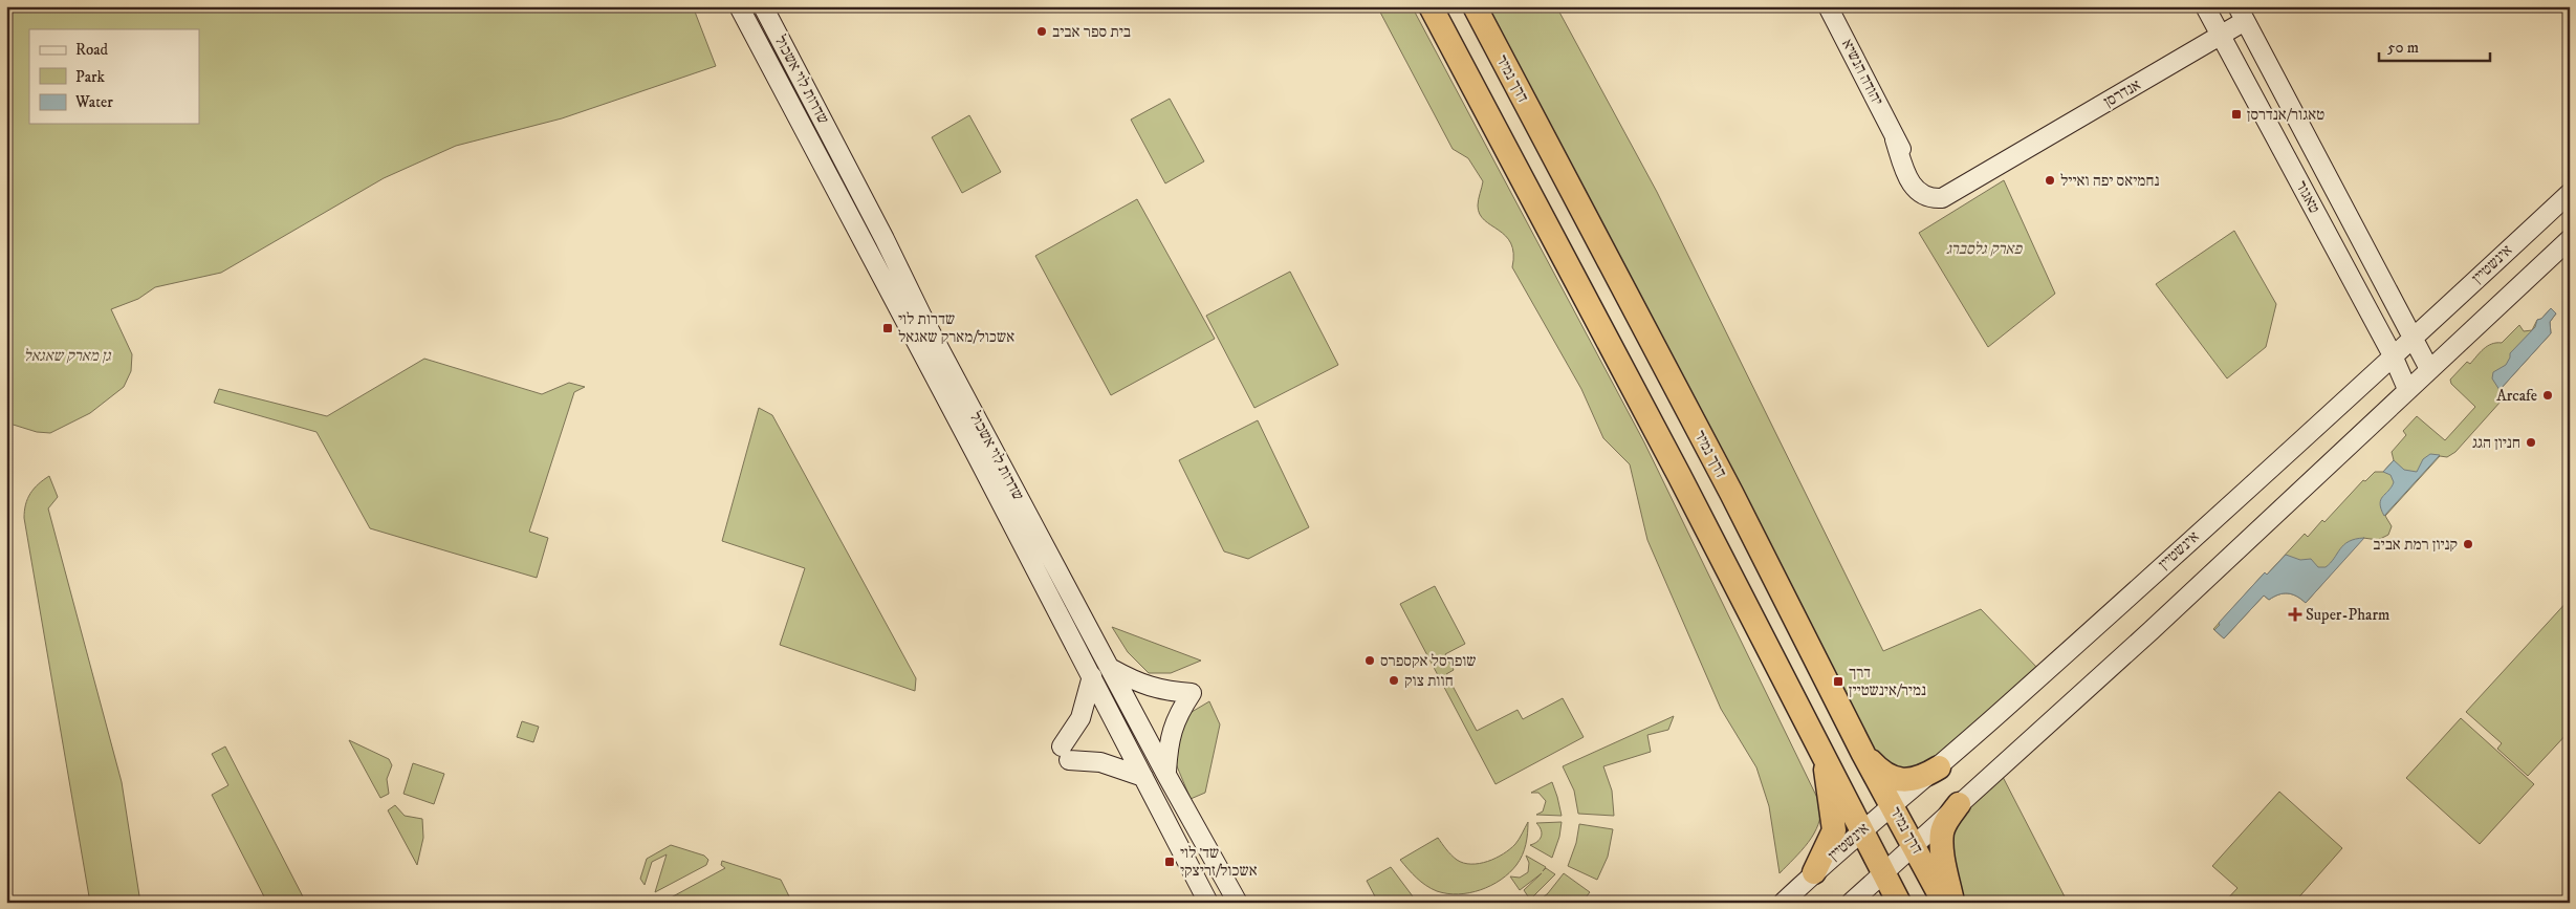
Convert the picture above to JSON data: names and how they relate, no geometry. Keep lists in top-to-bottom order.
{
  "streets": {
    "highway": ["דרך נמיר"],
    "street": [
      "יהודה הנשיא",
      "שדרות לוי אשכול",
      "אנדרסן",
      "טאגור",
      "אינשטיין"
    ]
  },
  "crossings": [
    ["יהודה הנשיא", "אנדרסן"],
    ["דרך נמיר", "אינשטיין"],
    ["אנדרסן", "טאגור"],
    ["טאגור", "אינשטיין"]
  ],
  "parks": ["פארק גלסברג", "גן מארק שאגאל"],
  "places": {
    "other": [
      "בית ספר אביב",
      "נחמיאס יפה ואייל",
      "Arcafe",
      "חניון הגג",
      "קניון רמת אביב",
      "שופרסל אקספרס",
      "חוות צוק"
    ],
    "transit": [
      "טאגור/אנדרסן",
      "שדרות לוי אשכול/מארק שאגאל",
      "דרך נמיר/אינשטיין",
      "שד׳ לוי אשכול/זריצקי"
    ],
    "health": ["Super-Pharm"]
  },
  "legend": ["Road", "Park", "Water"],
  "scale_bar": "50 m"
}
